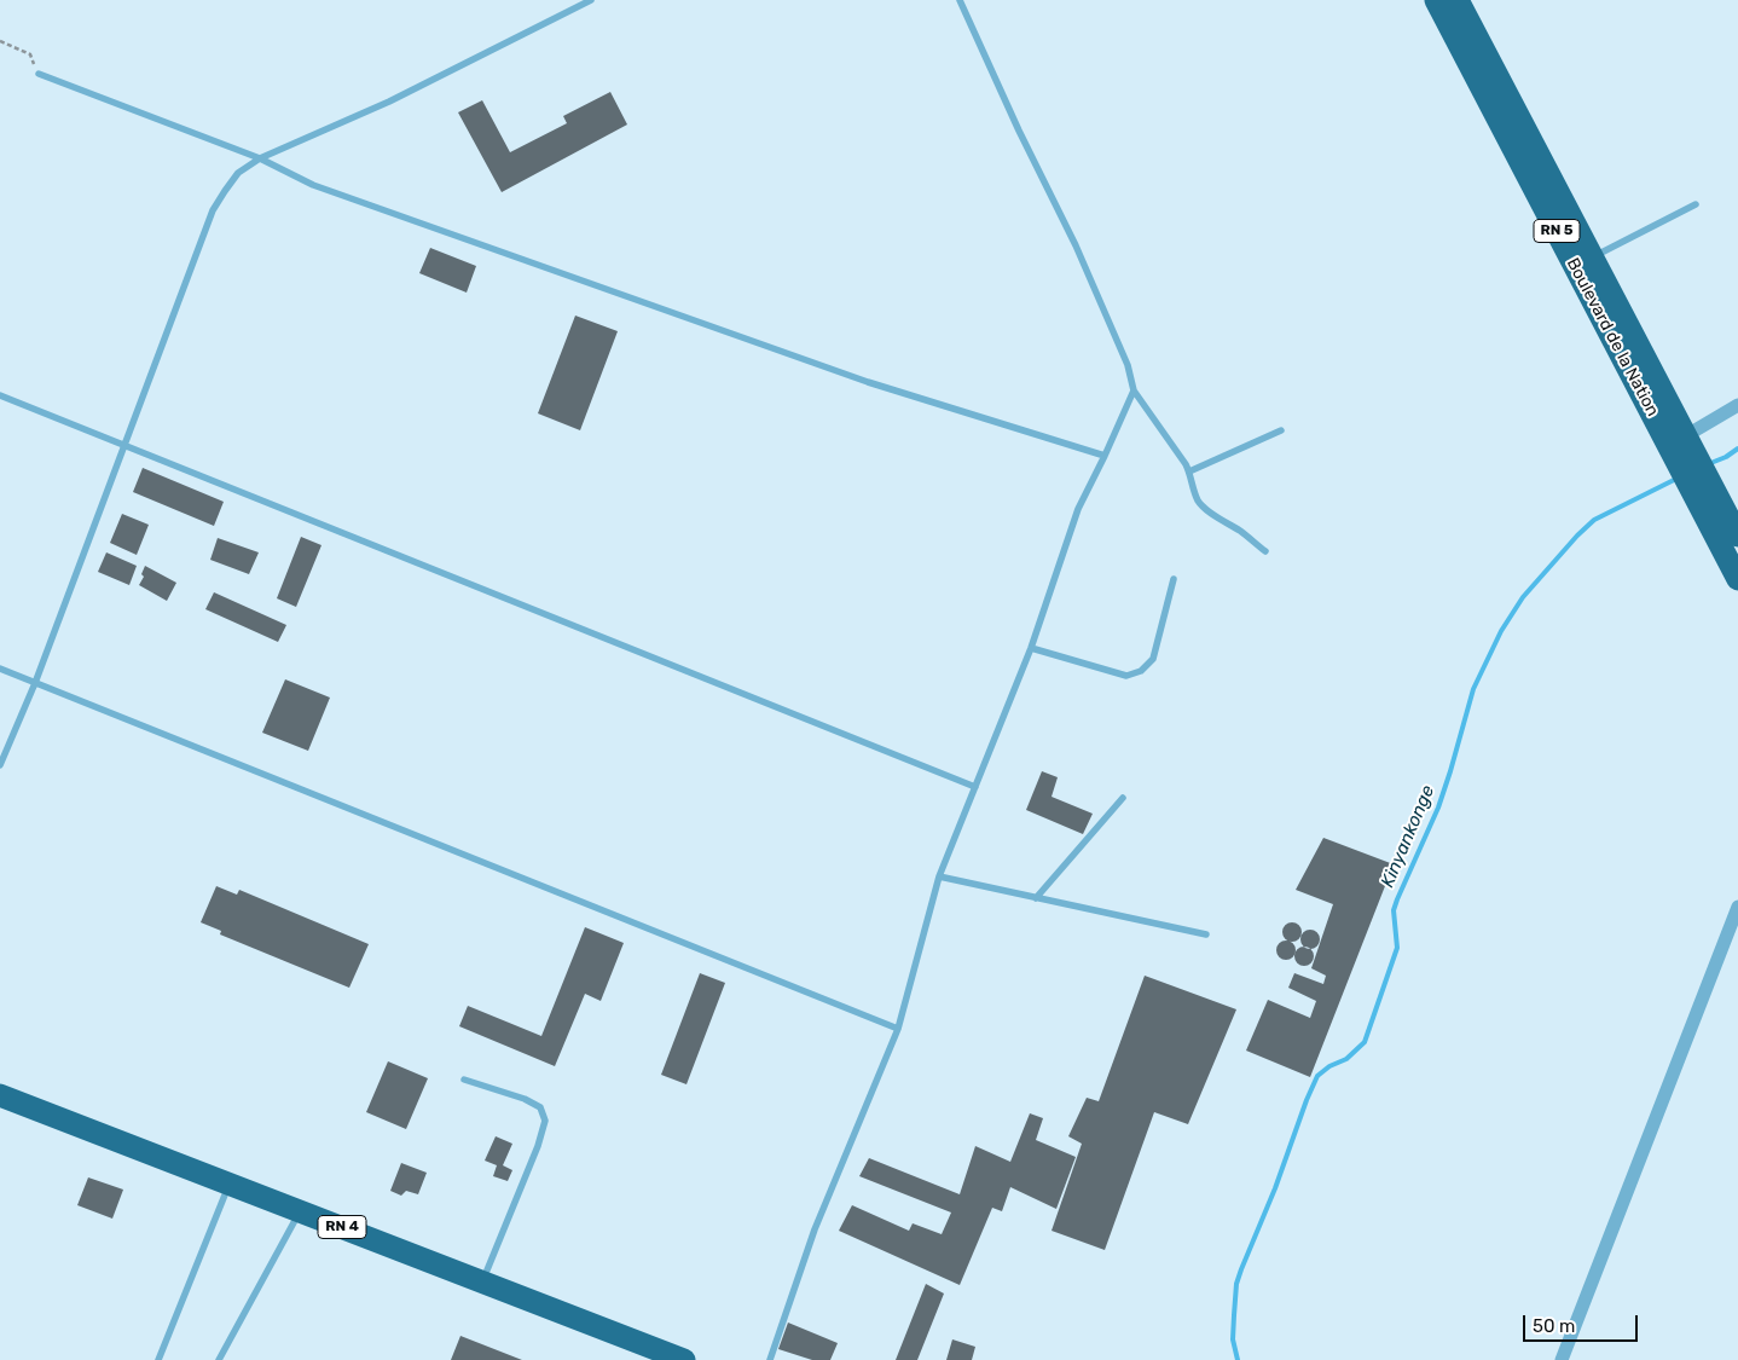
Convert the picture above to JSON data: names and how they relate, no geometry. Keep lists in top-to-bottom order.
{
  "streets": {
    "main road": ["RN 5", "Boulevard de la Nation", "RN 4"]
  },
  "water": ["Kinyankonge"],
  "scale_bar": "50 m"
}
